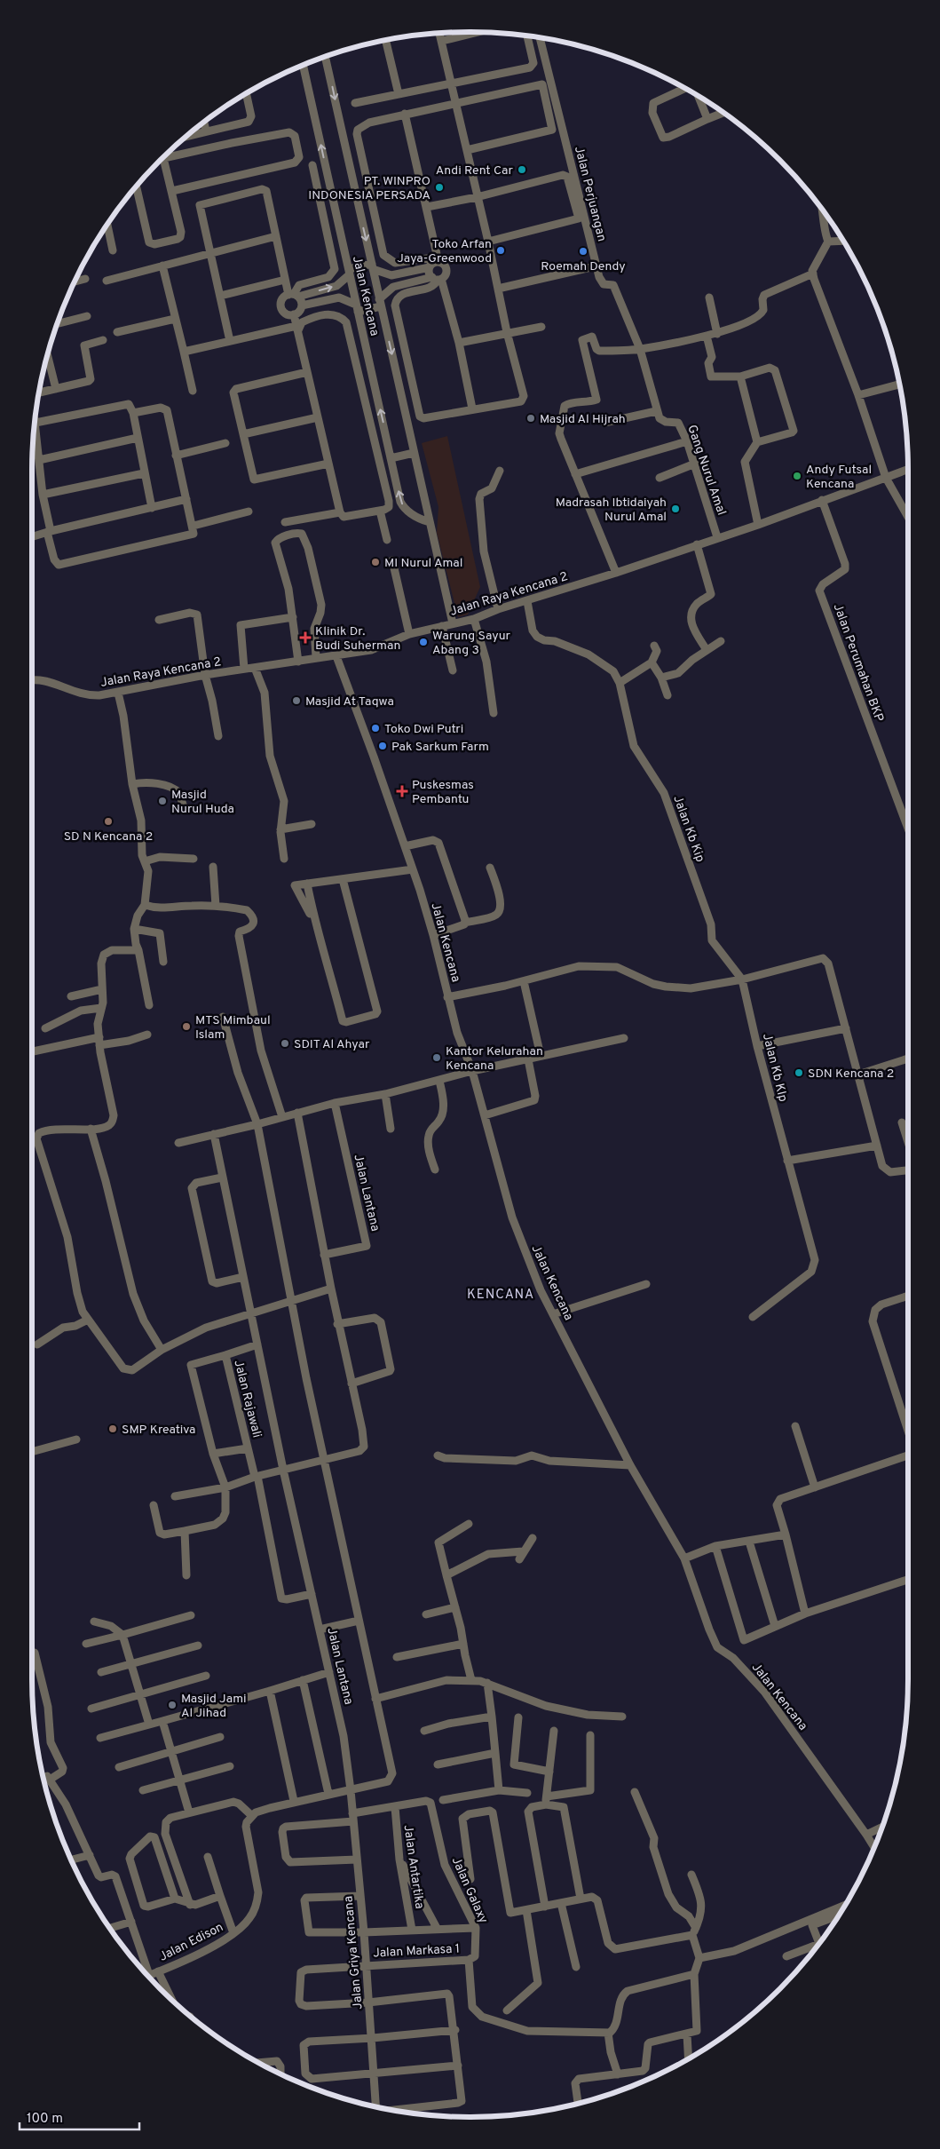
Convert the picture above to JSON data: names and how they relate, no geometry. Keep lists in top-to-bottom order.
{
  "streets": {
    "street": [
      "Jalan Perjuangan",
      "Jalan Kencana",
      "Gang Nurul Amal",
      "Jalan Raya Kencana 2",
      "Jalan Perumahan BKP",
      "Jalan Kb Kip",
      "Jalan Kb Klp",
      "Jalan Lantana",
      "Jalan Rajawali",
      "Jalan Antartika",
      "Jalan Galaxy",
      "Jalan Edison",
      "Jalan Markasa 1",
      "Jalan Griya Kencana"
    ]
  },
  "crossings": [
    ["Jalan Kencana", "Jalan Raya Kencana 2"],
    ["Gang Nurul Amal", "Jalan Raya Kencana 2"],
    ["Jalan Raya Kencana 2", "Jalan Perumahan BKP"],
    ["Jalan Kb Kip", "Jalan Kb Klp"],
    ["Jalan Lantana", "Jalan Rajawali"],
    ["Jalan Lantana", "Jalan Griya Kencana"],
    ["Jalan Antartika", "Jalan Galaxy"],
    ["Jalan Galaxy", "Jalan Markasa 1"],
    ["Jalan Markasa 1", "Jalan Griya Kencana"]
  ],
  "districts": ["KENCANA"],
  "places": {
    "other": [
      "Andi Rent Car",
      "PT. WINPRO INDONESIA PERSADA",
      "Toko Arfan Jaya-Greenwood",
      "Roemah Dendy",
      "Masjid Al Hijrah",
      "Andy Futsal Kencana",
      "Madrasah Ibtidaiyah Nurul Amal",
      "MI Nurul Amal",
      "Warung Sayur Abang 3",
      "Masjid At Taqwa",
      "Toko Dwi Putri",
      "Pak Sarkum Farm",
      "Masjid Nurul Huda",
      "SD N Kencana 2",
      "MTS Mimbaul Islam",
      "SDIT Al Ahyar",
      "Kantor Kelurahan Kencana",
      "SDN Kencana 2",
      "SMP Kreativa",
      "Masjid Jami Al Jihad"
    ],
    "health": ["Klinik Dr. Budi Suherman", "Puskesmas Pembantu"]
  },
  "scale_bar": "100 m"
}
